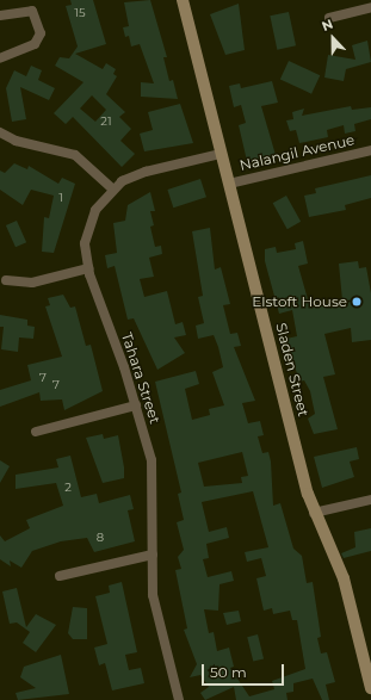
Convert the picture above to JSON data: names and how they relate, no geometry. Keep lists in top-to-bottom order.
{
  "streets": {
    "street": ["Nalangil Avenue", "Sladen Street", "Tahara Street"]
  },
  "crossings": [
    ["Nalangil Avenue", "Sladen Street"]
  ],
  "places": ["Elstoft House"],
  "house_numbers": [
    "15",
    "21",
    "1",
    "7",
    "7",
    "2",
    "8"
  ],
  "scale_bar": "50 m",
  "north": "top"
}
